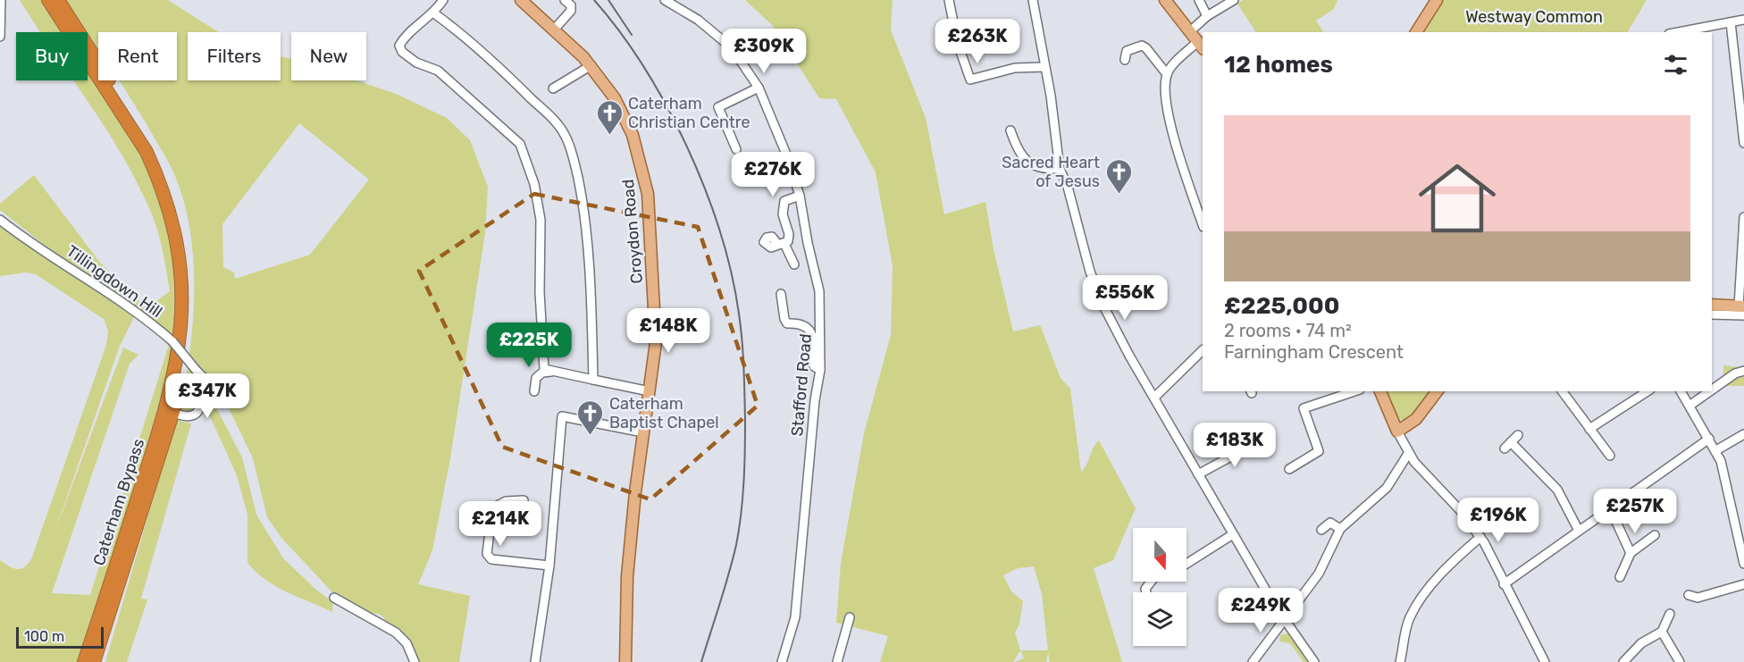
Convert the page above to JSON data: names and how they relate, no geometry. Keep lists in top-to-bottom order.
{
  "streets": {
    "highway": ["Caterham Bypass"],
    "main road": ["Croydon Road"],
    "street": ["Tillingdown Hill", "Stafford Road"]
  },
  "crossings": [
    ["Tillingdown Hill", "Caterham Bypass"]
  ],
  "parks": ["Westway Common"],
  "places": {
    "church": ["Caterham Christian Centre", "Sacred Heart of Jesus", "Caterham Baptist Chapel"]
  },
  "scale_bar": "100 m",
  "north": "bottom",
  "page": {
    "price": [
      "£263K",
      "£309K",
      "£276K",
      "£556K",
      "£148K",
      "£225K",
      "£347K",
      "£183K",
      "£257K",
      "£196K",
      "£214K",
      "£249K"
    ],
    "chip": [
      "Buy",
      "Rent",
      "Filters",
      "New"
    ],
    "heading": "12 homes",
    "list": [
      {
        "name": "£225,000",
        "note": "2 rooms · 74 m² · Farningham Crescent"
      }
    ],
    "scale": "100 m"
  }
}
